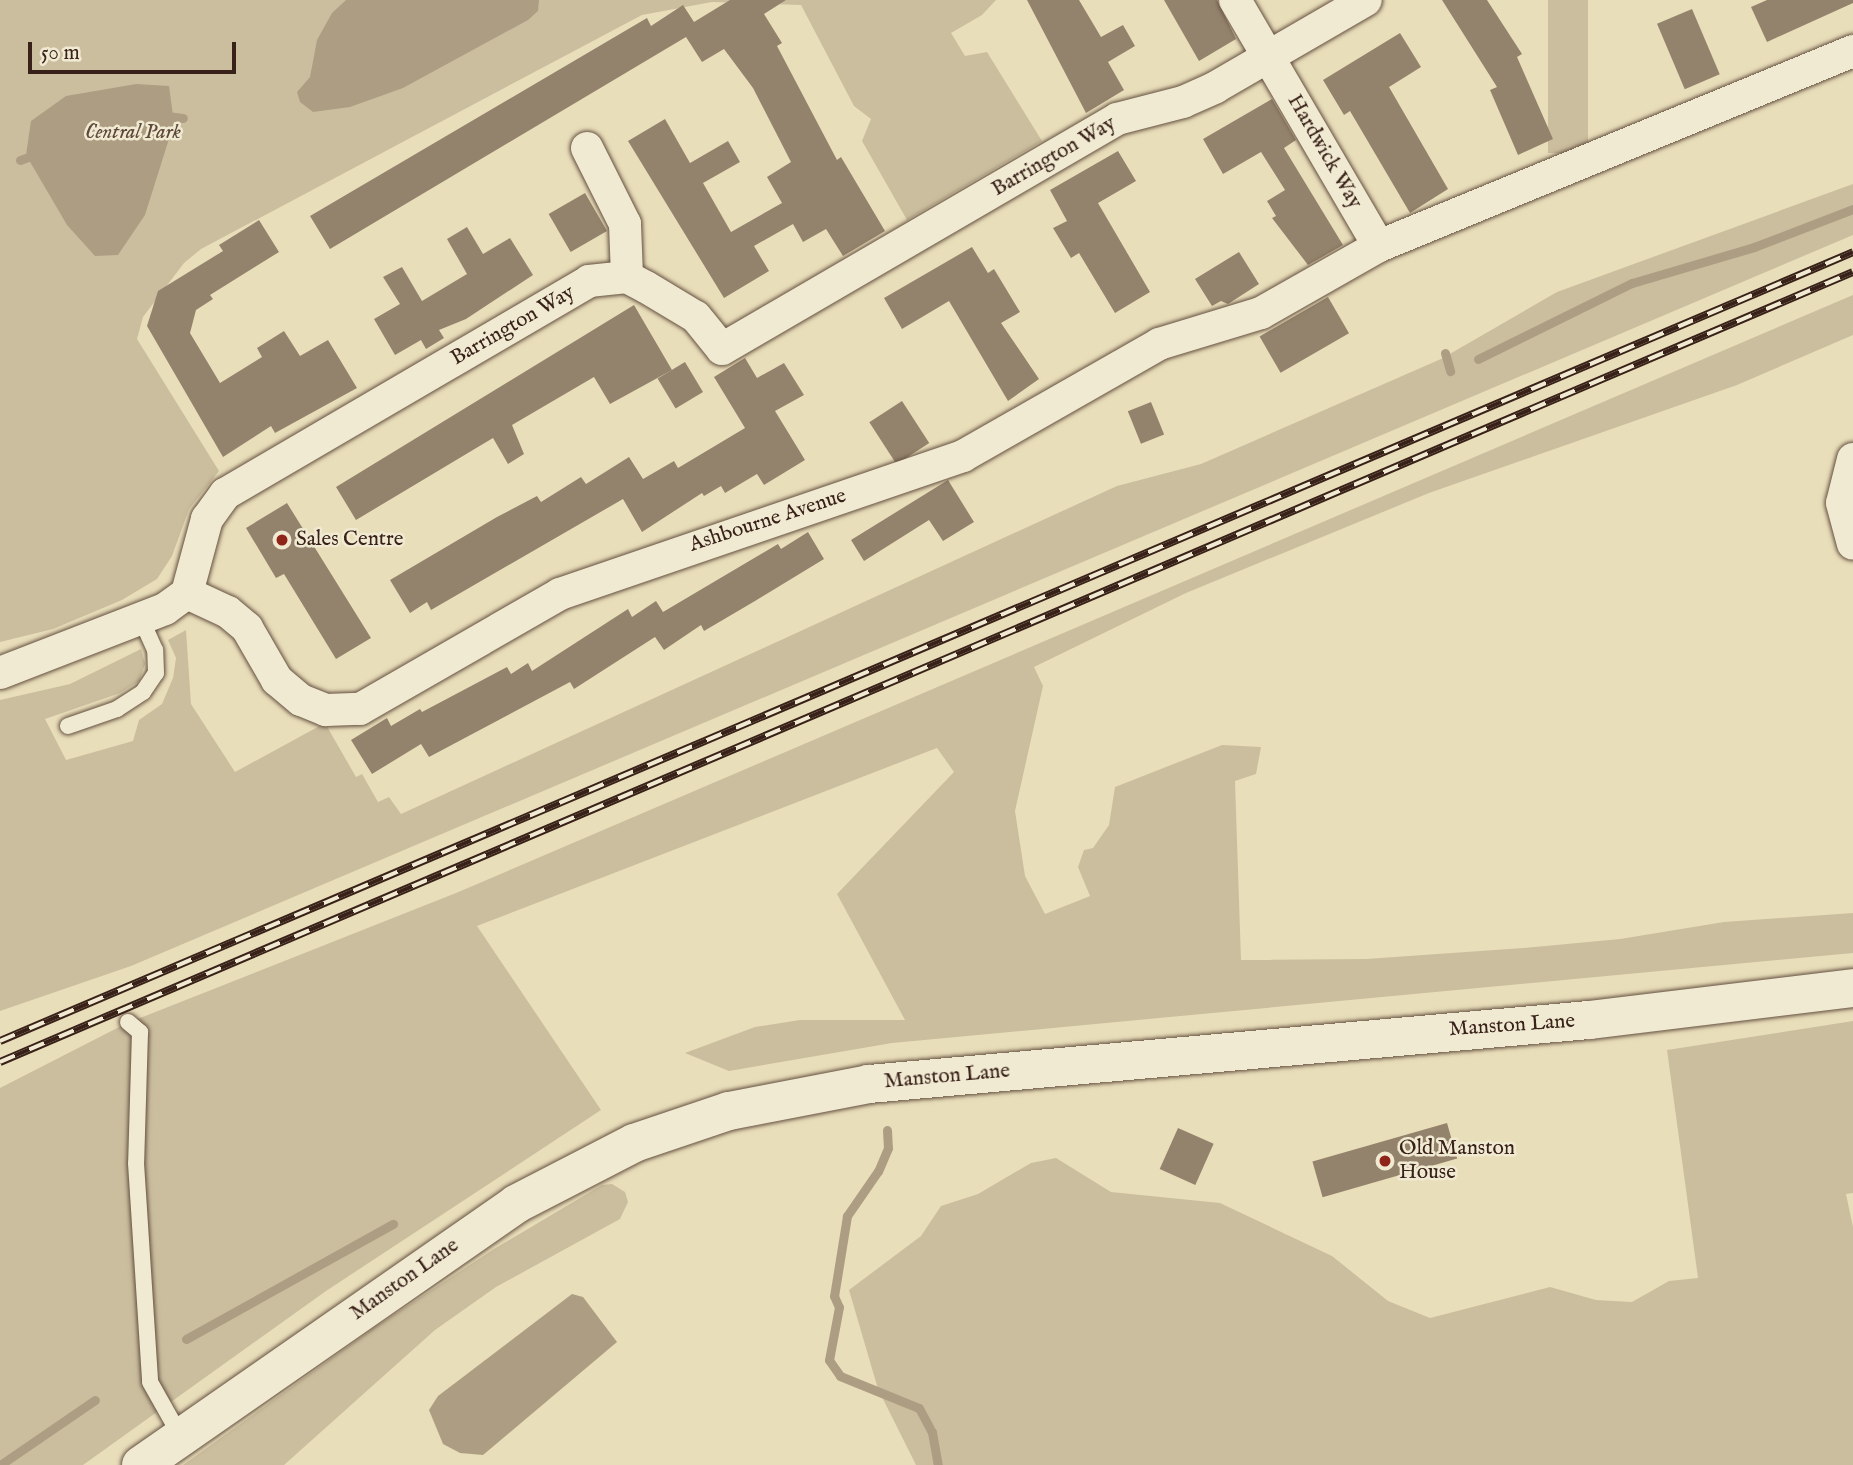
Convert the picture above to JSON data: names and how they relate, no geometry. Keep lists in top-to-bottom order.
{
  "streets": {
    "street": [
      "Hardwick Way",
      "Barrington Way",
      "Ashbourne Avenue",
      "Manston Lane"
    ]
  },
  "crossings": [
    ["Hardwick Way", "Barrington Way"],
    ["Hardwick Way", "Ashbourne Avenue"],
    ["Barrington Way", "Ashbourne Avenue"]
  ],
  "parks": ["Central Park"],
  "places": ["Sales Centre", "Old Manston House"],
  "scale_bar": "50 m"
}
